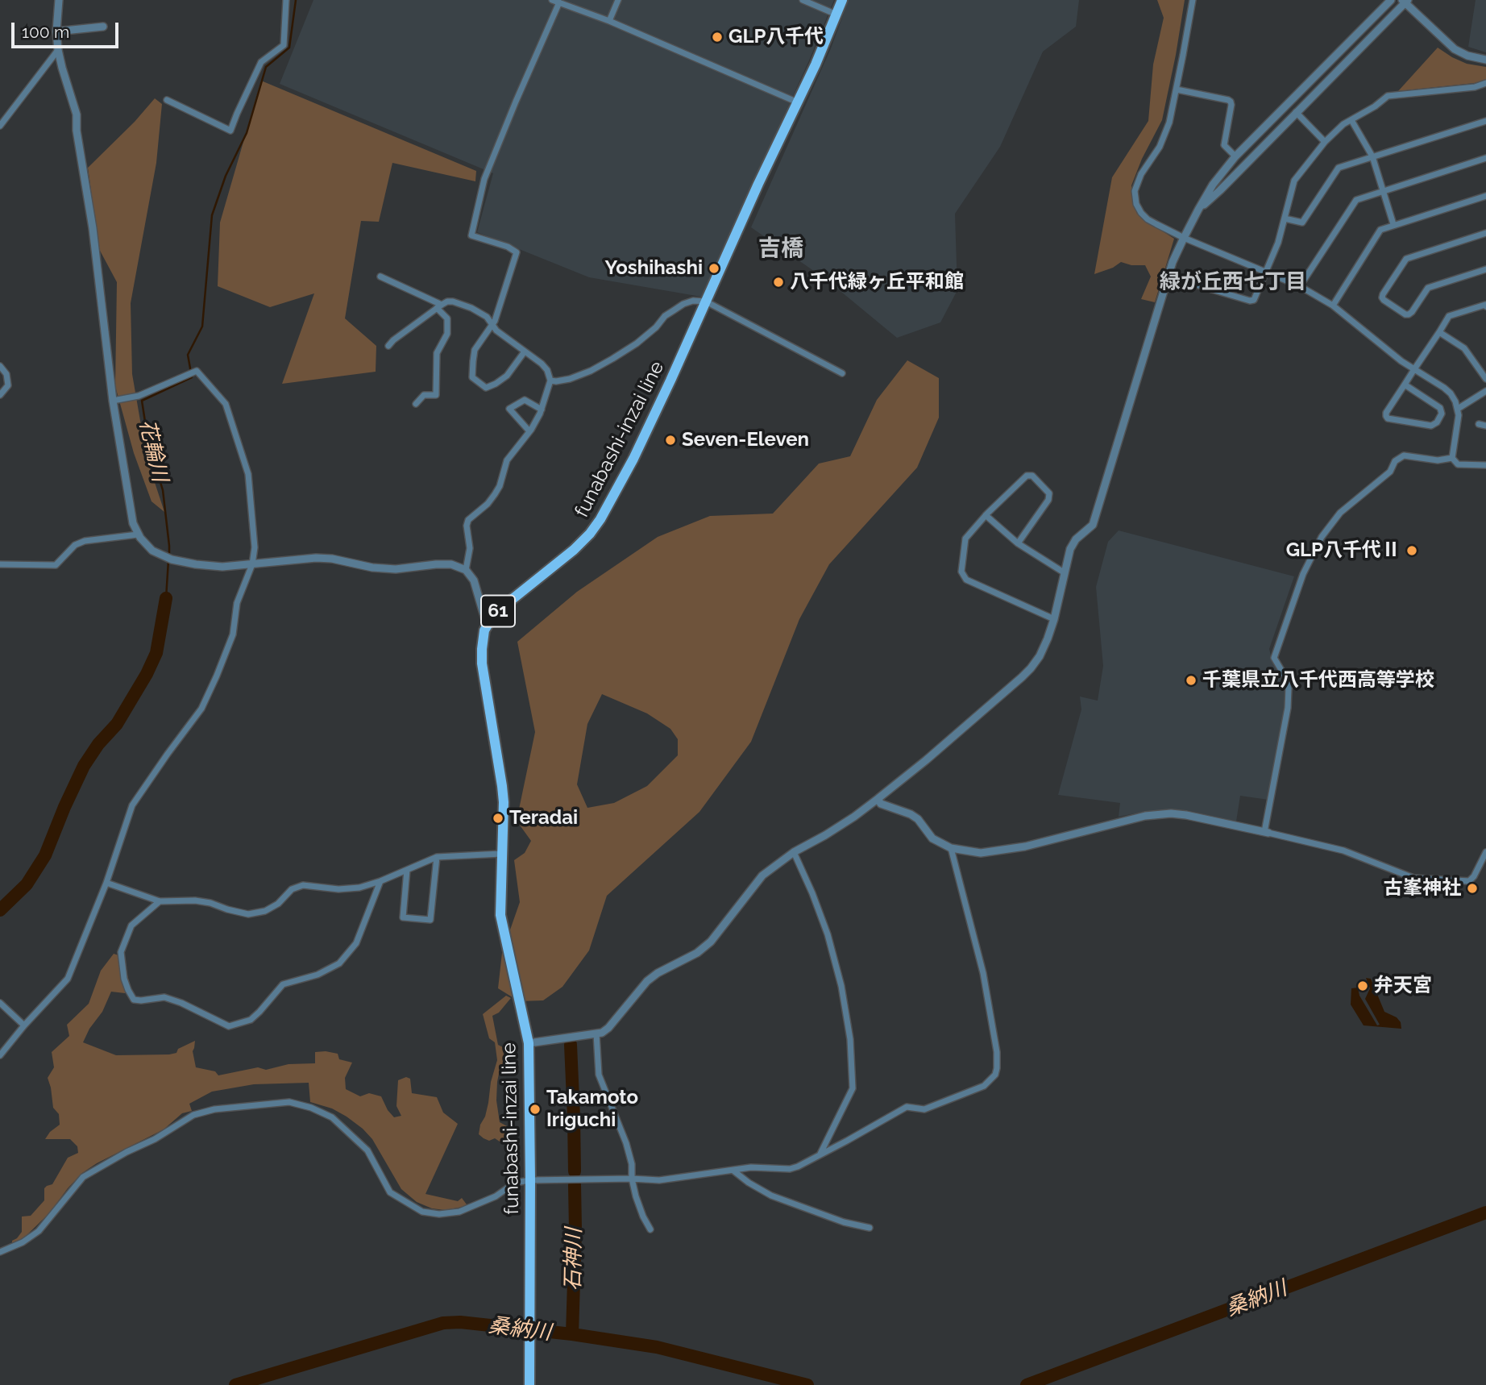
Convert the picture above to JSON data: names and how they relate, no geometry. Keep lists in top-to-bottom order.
{
  "streets": {
    "main road": ["funabashi-inzai line", "61"]
  },
  "districts": ["吉橋", "緑が丘西七丁目"],
  "water": ["花輪川", "石神川", "桑納川"],
  "places": [
    "GLP八千代",
    "Yoshihashi",
    "八千代緑ヶ丘平和館",
    "Seven-Eleven",
    "GLP八千代Ⅱ",
    "千葉県立八千代西高等学校",
    "Teradai",
    "古峯神社",
    "弁天宮",
    "Takamoto Iriguchi"
  ],
  "scale_bar": "100 m"
}
